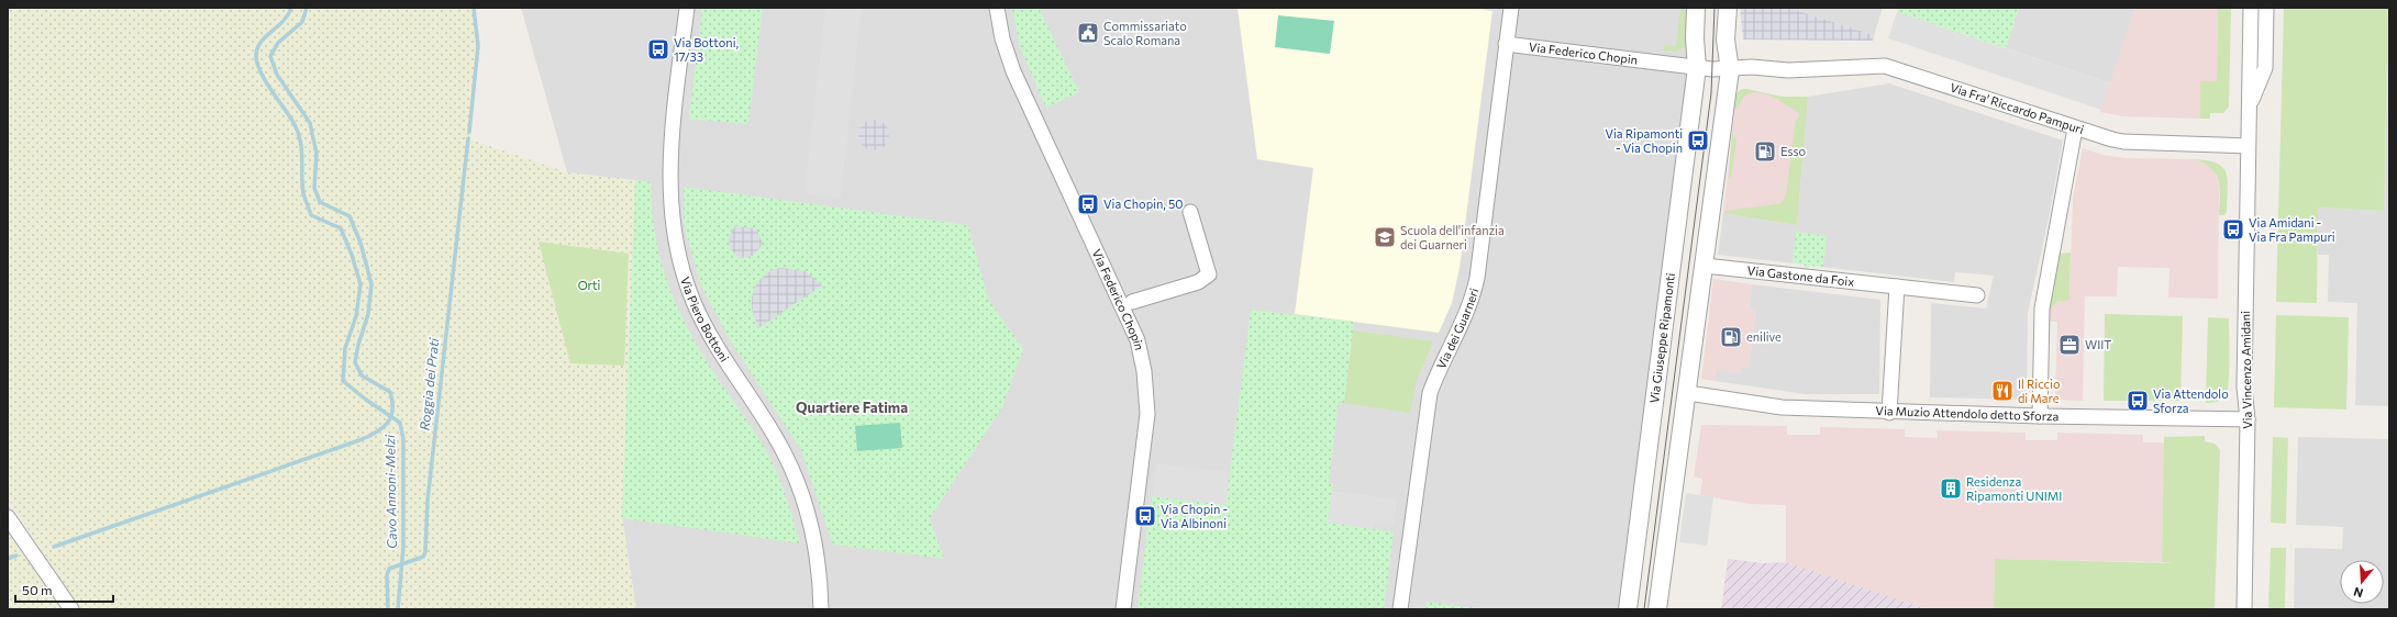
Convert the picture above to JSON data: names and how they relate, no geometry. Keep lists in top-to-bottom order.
{
  "streets": {
    "street": [
      "Via Federico Chopin",
      "Via Fra' Riccardo Pampuri",
      "Via Gastone da Foix",
      "Via Piero Bottoni",
      "Via dei Guarneri",
      "Via Giuseppe Ripamonti",
      "Via Vincenzo Amidani",
      "Via Muzio Attendolo detto Sforza"
    ]
  },
  "crossings": [
    ["Via Federico Chopin", "Via dei Guarneri"],
    ["Via Federico Chopin", "Via Giuseppe Ripamonti"],
    ["Via Fra' Riccardo Pampuri", "Via Vincenzo Amidani"],
    ["Via Vincenzo Amidani", "Via Muzio Attendolo detto Sforza"]
  ],
  "districts": ["Quartiere Fatima"],
  "water": ["Roggia dei Prati", "Cavo Annoni-Melzi"],
  "parks": ["Orti"],
  "places": {
    "public building": ["Commissariato Scalo Romana"],
    "bus stop": [
      "Via Bottoni, 17/33",
      "Via Ripamonti - Via Chopin",
      "Via Chopin, 50",
      "Via Amidani - Via Fra Pampuri",
      "Via Attendolo Sforza",
      "Via Chopin - Via Albinoni"
    ],
    "fuel station": ["Esso", "enilive"],
    "school or university": ["Scuola dell'infanzia dei Guarneri"],
    "office": ["WIIT"],
    "restaurant": ["Il Riccio di Mare"],
    "building": ["Residenza Ripamonti UNIMI"]
  },
  "scale_bar": "50 m",
  "north": "bottom"
}
